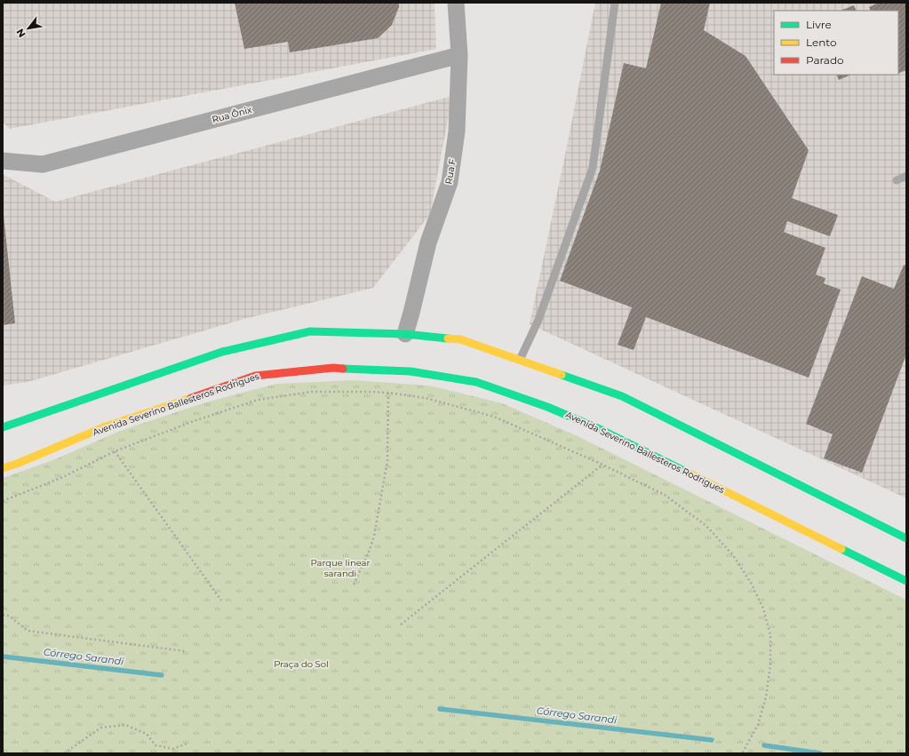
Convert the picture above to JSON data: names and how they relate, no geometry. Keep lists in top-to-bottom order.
{
  "streets": {
    "street": ["Rua Ônix", "Rua F", "Avenida Severino Ballesteros Rodrigues"]
  },
  "crossings": [
    ["Rua Ônix", "Rua F"]
  ],
  "water": ["Córrego Sarandi"],
  "parks": ["Parque linear sarandi", "Praça do Sol"],
  "legend": ["Livre", "Lento", "Parado"],
  "north": "bottom left"
}
